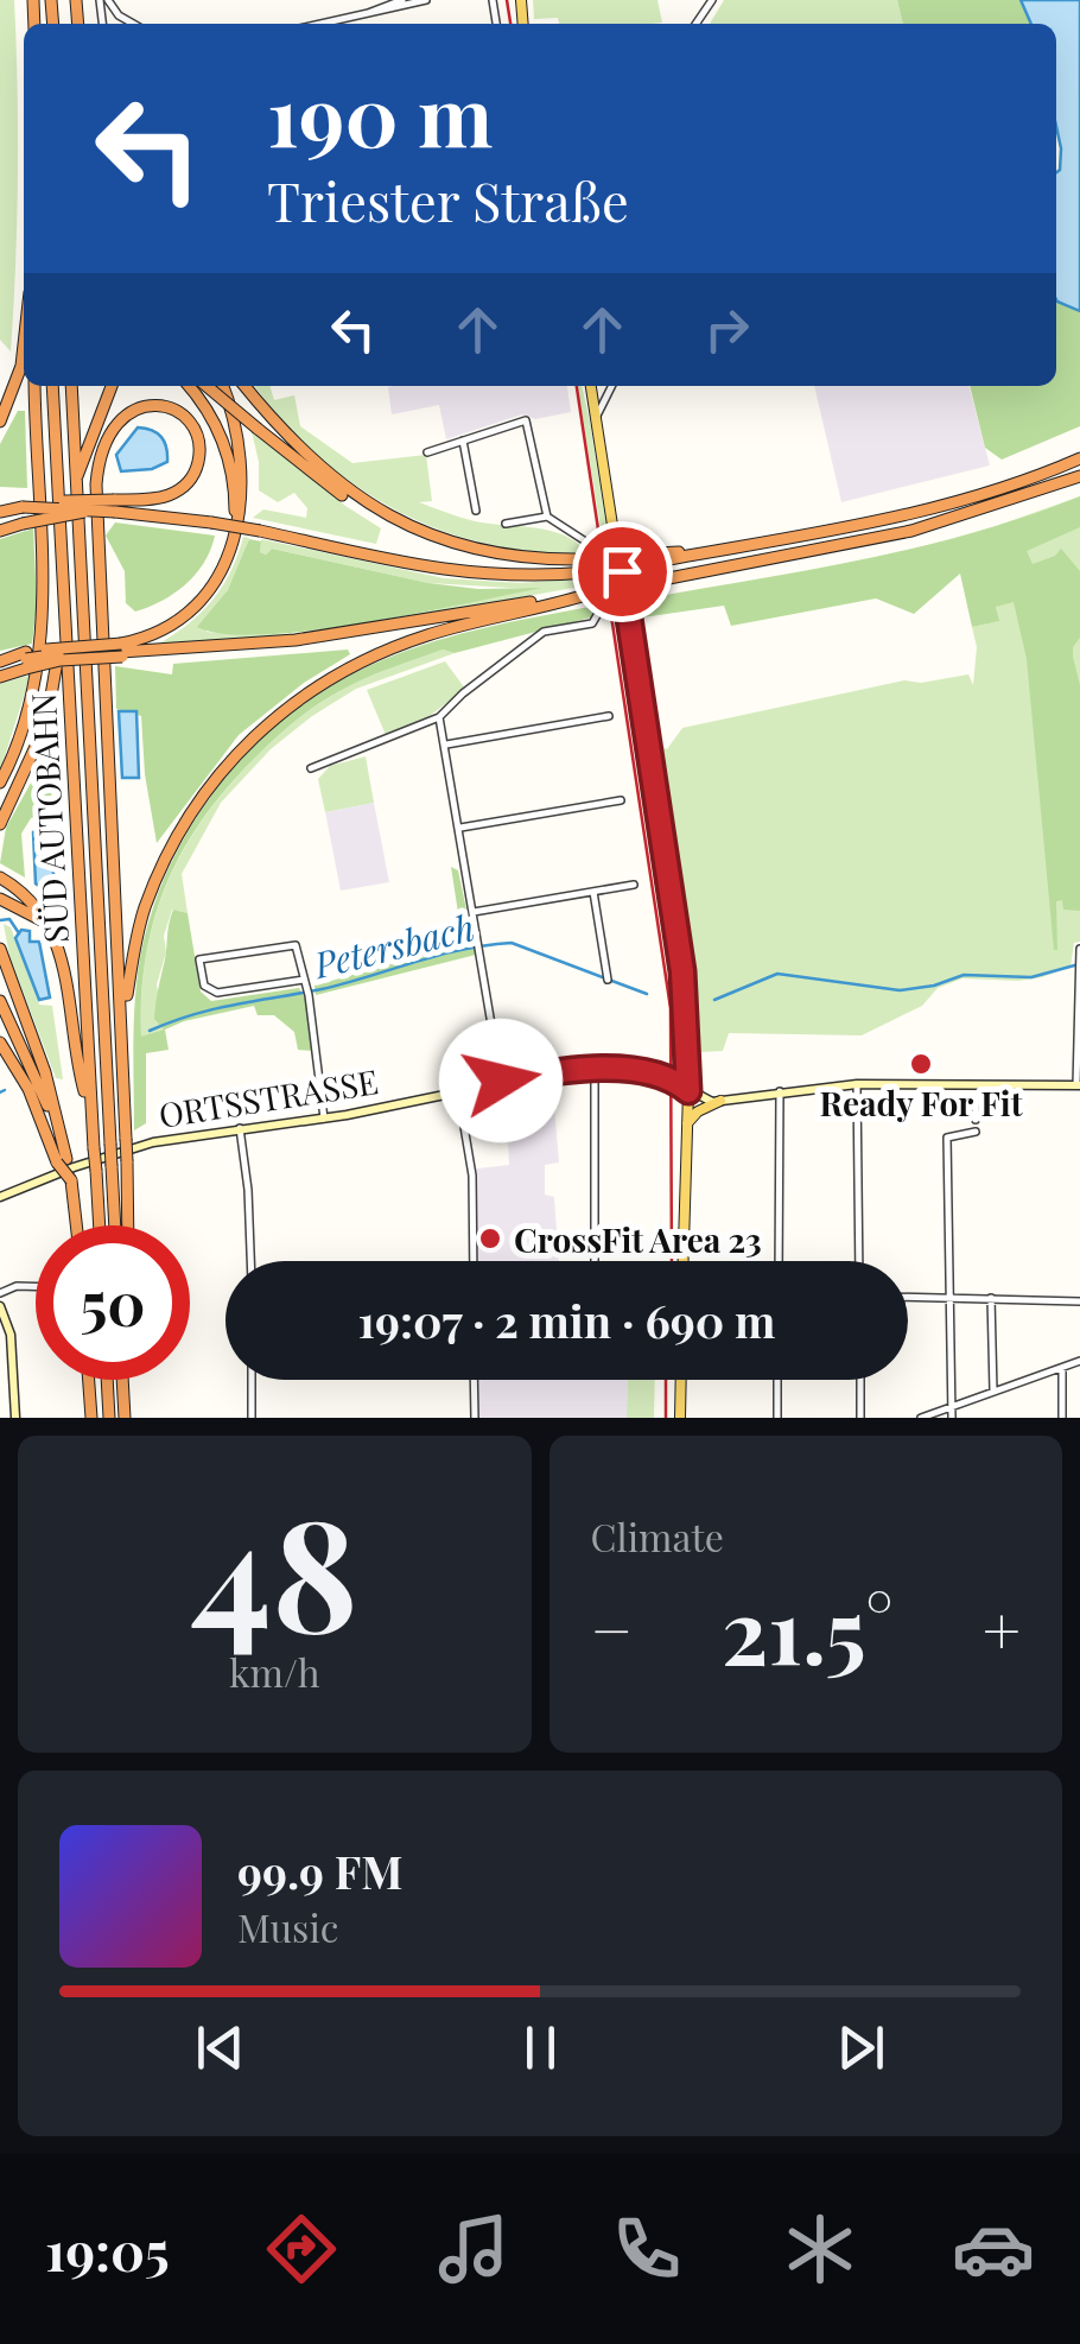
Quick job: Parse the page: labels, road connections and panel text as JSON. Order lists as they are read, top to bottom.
{
  "streets": {
    "highway": ["SÜD AUTOBAHN"],
    "main road": ["ORTSSTRASSE"]
  },
  "water": ["Petersbach"],
  "places": ["Ready For Fit", "CrossFit Area 23"],
  "page": {
    "turn": ["190 m", "Triester Straße"],
    "limit": "50",
    "trip": "19:07 · 2 min · 690 m",
    "tile": [
      ["48", "km/h"],
      "Climate"
    ],
    "heat": ["−", "21.5°", "+"],
    "song": ["99.9 FM", "Music"],
    "tabs": "19:05"
  }
}
